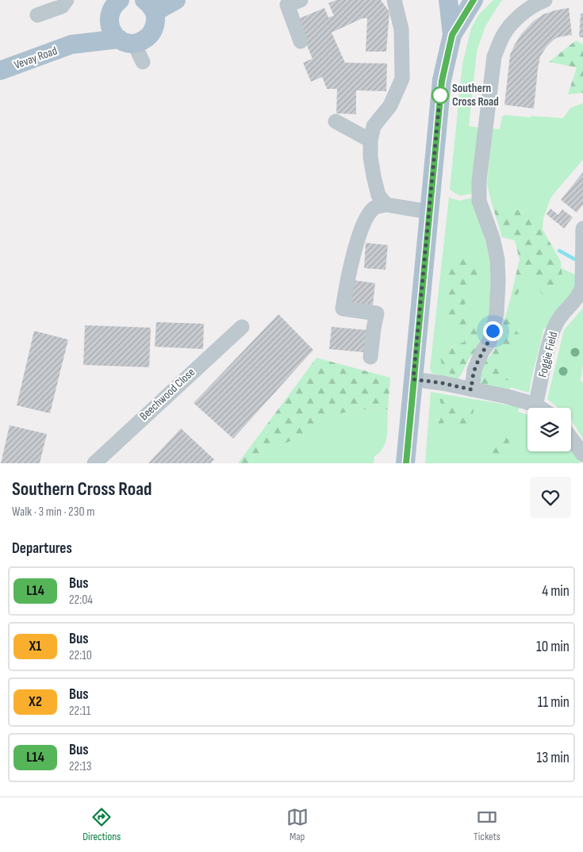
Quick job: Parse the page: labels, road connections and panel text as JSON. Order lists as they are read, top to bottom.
{
  "streets": {
    "main road": ["Vevay Road"],
    "street": ["Foggie Field", "Beechwood Close"]
  },
  "places": ["Southern Cross Road"],
  "lines": ["bus line L14"],
  "page": {
    "heading": [
      ["Southern Cross Road", "Walk · 3 min · 230 m"],
      "Departures"
    ],
    "list": [
      {
        "mark": "L14",
        "name": "Bus",
        "note": "22:04",
        "value": "4 min"
      },
      {
        "mark": "X1",
        "name": "Bus",
        "note": "22:10",
        "value": "10 min"
      },
      {
        "mark": "X2",
        "name": "Bus",
        "note": "22:11",
        "value": "11 min"
      },
      {
        "mark": "L14",
        "name": "Bus",
        "note": "22:13",
        "value": "13 min"
      }
    ],
    "tabs": ["Directions", "Map", "Tickets"]
  }
}
